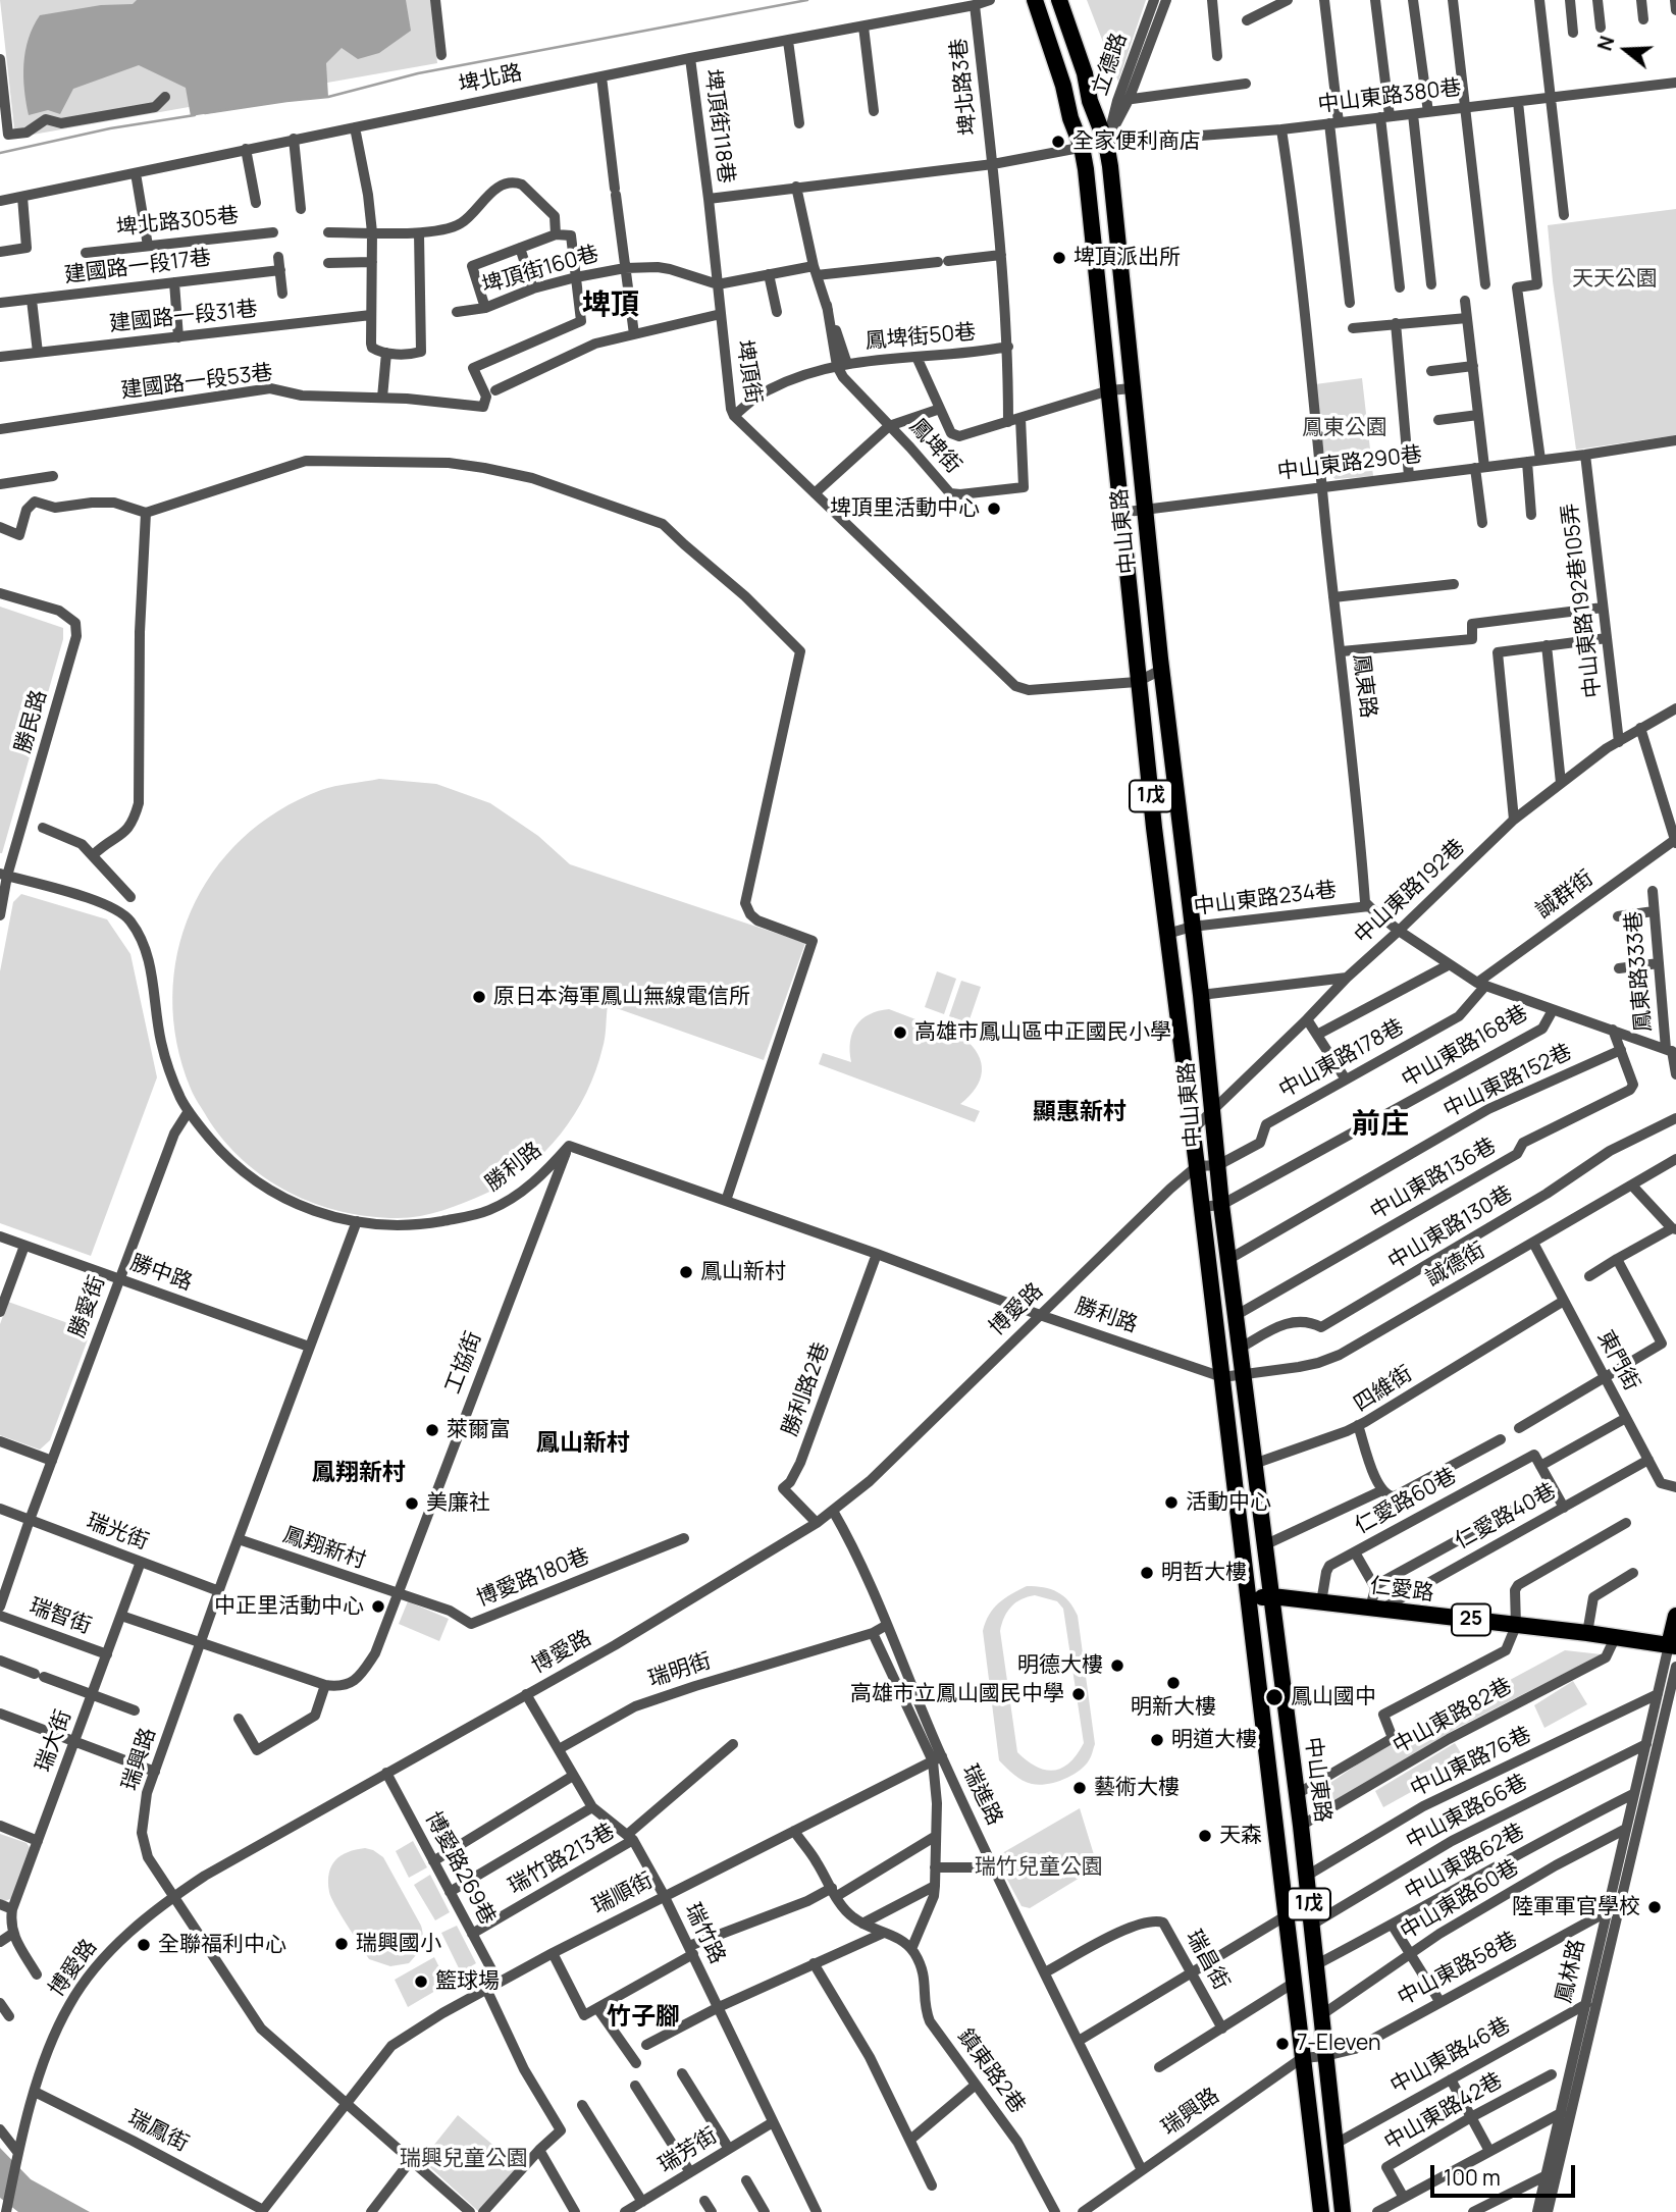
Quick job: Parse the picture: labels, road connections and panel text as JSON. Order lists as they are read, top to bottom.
{
  "streets": {
    "main road": [
      "中山東路",
      "1戊",
      "仁愛路",
      "25",
      "鳳林路"
    ],
    "street": [
      "立德路",
      "埤北路",
      "埤北路3巷",
      "中山東路380巷",
      "埤頂街118巷",
      "埤北路305巷",
      "建國路一段17巷",
      "埤頂街160巷",
      "建國路一段31巷",
      "鳳埤街50巷",
      "埤頂街",
      "建國路一段53巷",
      "鳳埤街",
      "中山東路290巷",
      "中山東路192巷105弄",
      "鳳東路",
      "勝民路",
      "中山東路192巷",
      "誠群街",
      "中山東路234巷",
      "鳳東路333巷",
      "中山東路168巷",
      "中山東路178巷",
      "中山東路152巷",
      "勝利路",
      "中山東路136巷",
      "中山東路130巷",
      "誠德街",
      "勝中路",
      "勝愛街",
      "博愛路",
      "東門街",
      "工協街",
      "勝利路2巷",
      "四維街",
      "仁愛路60巷",
      "仁愛路40巷",
      "瑞光街",
      "鳳翔新村",
      "博愛路180巷",
      "瑞智街",
      "瑞明街",
      "中山東路82巷",
      "瑞大街",
      "瑞興路",
      "中山東路76巷",
      "瑞進路",
      "中山東路66巷",
      "瑞竹路213巷",
      "中山東路62巷",
      "博愛路269巷",
      "瑞順街",
      "中山東路60巷",
      "瑞竹路",
      "瑞昌街",
      "中山東路58巷",
      "中山東路46巷",
      "鎮東路2巷",
      "中山東路42巷",
      "瑞鳳街",
      "瑞芳街"
    ]
  },
  "crossings": [
    ["立德路", "中山東路380巷"],
    ["立德路", "中山東路"],
    ["埤北路", "埤北路3巷"],
    ["埤北路", "埤頂街118巷"],
    ["中山東路380巷", "中山東路"],
    ["中山東路380巷", "鳳東路"],
    ["埤頂街118巷", "埤頂街"],
    ["埤頂街160巷", "埤頂街"],
    ["埤頂街160巷", "建國路一段53巷"],
    ["鳳埤街50巷", "埤頂街"],
    ["鳳埤街50巷", "鳳埤街"],
    ["埤頂街", "中山東路"],
    ["鳳埤街", "中山東路"],
    ["中山東路290巷", "中山東路"],
    ["中山東路290巷", "中山東路192巷105弄"],
    ["中山東路290巷", "鳳東路"],
    ["中山東路", "中山東路192巷"],
    ["中山東路", "中山東路234巷"],
    ["中山東路", "中山東路168巷"],
    ["中山東路", "中山東路178巷"],
    ["中山東路", "中山東路152巷"],
    ["中山東路", "勝利路"],
    ["中山東路", "中山東路136巷"],
    ["中山東路", "中山東路130巷"],
    ["中山東路", "誠德街"],
    ["中山東路", "博愛路"],
    ["中山東路", "仁愛路"],
    ["中山東路", "中山東路82巷"],
    ["中山東路", "瑞興路"],
    ["中山東路", "中山東路76巷"],
    ["中山東路", "中山東路66巷"],
    ["中山東路", "中山東路62巷"],
    ["中山東路", "中山東路60巷"],
    ["中山東路", "中山東路58巷"],
    ["中山東路", "中山東路46巷"],
    ["中山東路192巷105弄", "中山東路192巷"],
    ["鳳東路", "中山東路234巷"],
    ["勝民路", "勝利路"],
    ["誠群街", "中山東路178巷"],
    ["中山東路152巷", "中山東路136巷"],
    ["勝利路", "誠德街"],
    ["勝利路", "勝愛街"],
    ["勝利路", "博愛路"],
    ["勝利路", "工協街"],
    ["勝利路", "勝利路2巷"],
    ["勝利路", "瑞興路"],
    ["誠德街", "東門街"],
    ["勝中路", "勝愛街"],
    ["勝中路", "瑞興路"],
    ["勝愛街", "瑞光街"],
    ["博愛路", "勝利路2巷"],
    ["博愛路", "瑞興路"],
    ["博愛路", "瑞進路"],
    ["博愛路", "博愛路269巷"],
    ["博愛路", "瑞竹路"],
    ["博愛路", "瑞鳳街"],
    ["東門街", "四維街"],
    ["東門街", "仁愛路40巷"],
    ["工協街", "鳳翔新村"],
    ["工協街", "博愛路180巷"],
    ["仁愛路60巷", "仁愛路"],
    ["仁愛路40巷", "仁愛路"],
    ["瑞光街", "瑞大街"],
    ["瑞光街", "瑞興路"],
    ["鳳翔新村", "博愛路180巷"],
    ["鳳翔新村", "瑞興路"],
    ["仁愛路", "中山東路82巷"],
    ["仁愛路", "鳳林路"],
    ["瑞智街", "瑞大街"],
    ["瑞明街", "瑞進路"],
    ["瑞明街", "瑞竹路"],
    ["瑞興路", "瑞進路"],
    ["瑞興路", "瑞順街"],
    ["瑞興路", "瑞鳳街"],
    ["中山東路76巷", "鳳林路"],
    ["瑞進路", "瑞順街"],
    ["瑞進路", "瑞昌街"],
    ["中山東路66巷", "鳳林路"],
    ["瑞竹路213巷", "博愛路269巷"],
    ["瑞竹路213巷", "瑞竹路"],
    ["中山東路62巷", "鳳林路"],
    ["博愛路269巷", "瑞順街"],
    ["瑞順街", "瑞竹路"],
    ["瑞順街", "瑞鳳街"],
    ["中山東路60巷", "鳳林路"],
    ["瑞竹路", "瑞芳街"],
    ["中山東路58巷", "鳳林路"],
    ["鳳林路", "中山東路46巷"]
  ],
  "districts": [
    "埤頂",
    "顯惠新村",
    "前庄",
    "鳳山新村",
    "鳳翔新村",
    "竹子腳"
  ],
  "parks": [
    "天天公園",
    "鳳東公園",
    "瑞竹兒童公園",
    "瑞興兒童公園"
  ],
  "places": [
    "全家便利商店",
    "埤頂派出所",
    "埤頂里活動中心",
    "原日本海軍鳳山無線電信所",
    "高雄市鳳山區中正國民小學",
    "鳳山新村",
    "萊爾富",
    "活動中心",
    "美廉社",
    "明哲大樓",
    "中正里活動中心",
    "明德大樓",
    "明新大樓",
    "高雄市立鳳山國民中學",
    "鳳山國中",
    "明道大樓",
    "藝術大樓",
    "天森",
    "陸軍軍官學校",
    "瑞興國小",
    "全聯福利中心",
    "籃球場",
    "7-Eleven"
  ],
  "scale_bar": "100 m",
  "north": "left"
}
